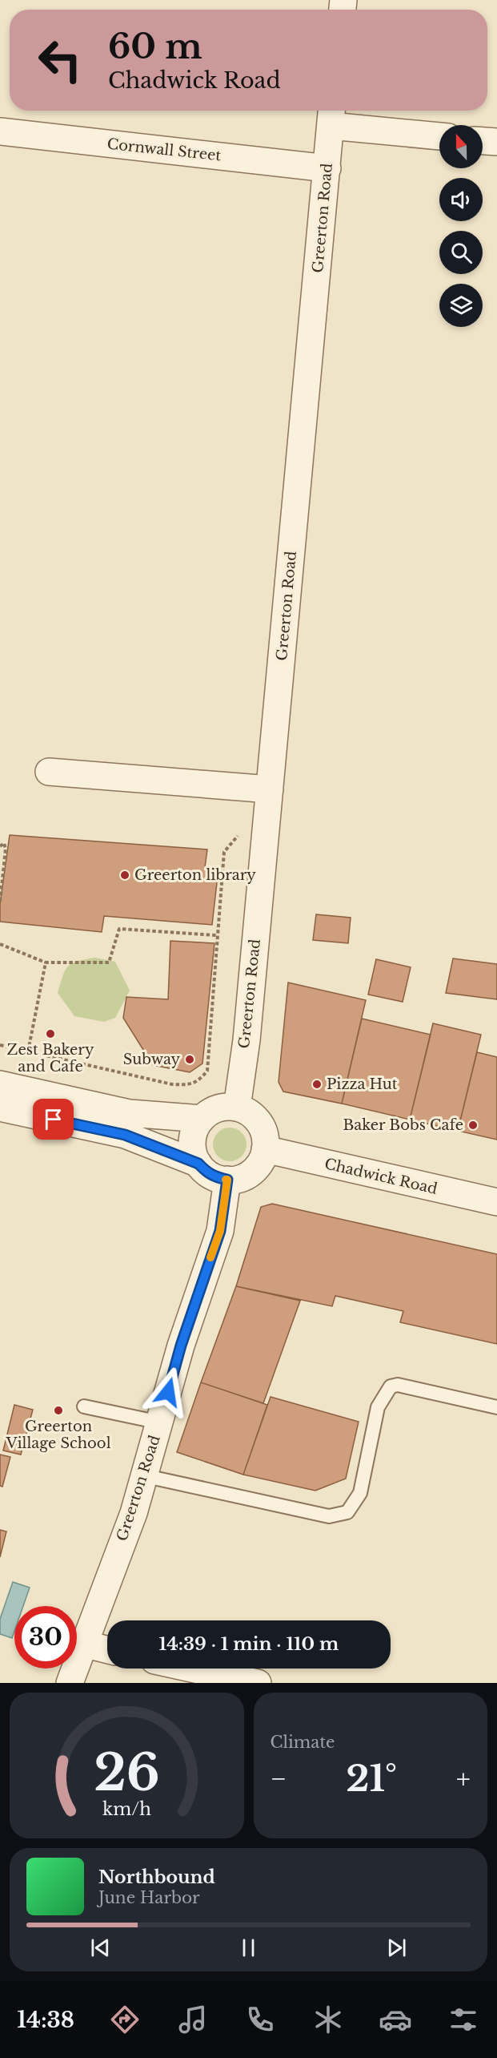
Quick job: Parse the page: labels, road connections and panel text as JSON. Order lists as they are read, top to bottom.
{
  "streets": {
    "street": ["Cornwall Street", "Greerton Road", "Chadwick Road"]
  },
  "crossings": [
    ["Cornwall Street", "Greerton Road"],
    ["Greerton Road", "Chadwick Road"]
  ],
  "places": [
    "Greerton library",
    "Zest Bakery and Cafe",
    "Subway",
    "Pizza Hut",
    "Baker Bobs Cafe",
    "Greerton Village School"
  ],
  "north": "top",
  "page": {
    "turn": ["60 m", "Chadwick Road"],
    "limit": "30",
    "trip": "14:39 · 1 min · 110 m",
    "tile": "Climate",
    "heat": ["−", "21°", "+"],
    "song": ["Northbound", "June Harbor"],
    "tabs": "14:38",
    "gauge": ["26", "km/h"]
  }
}
